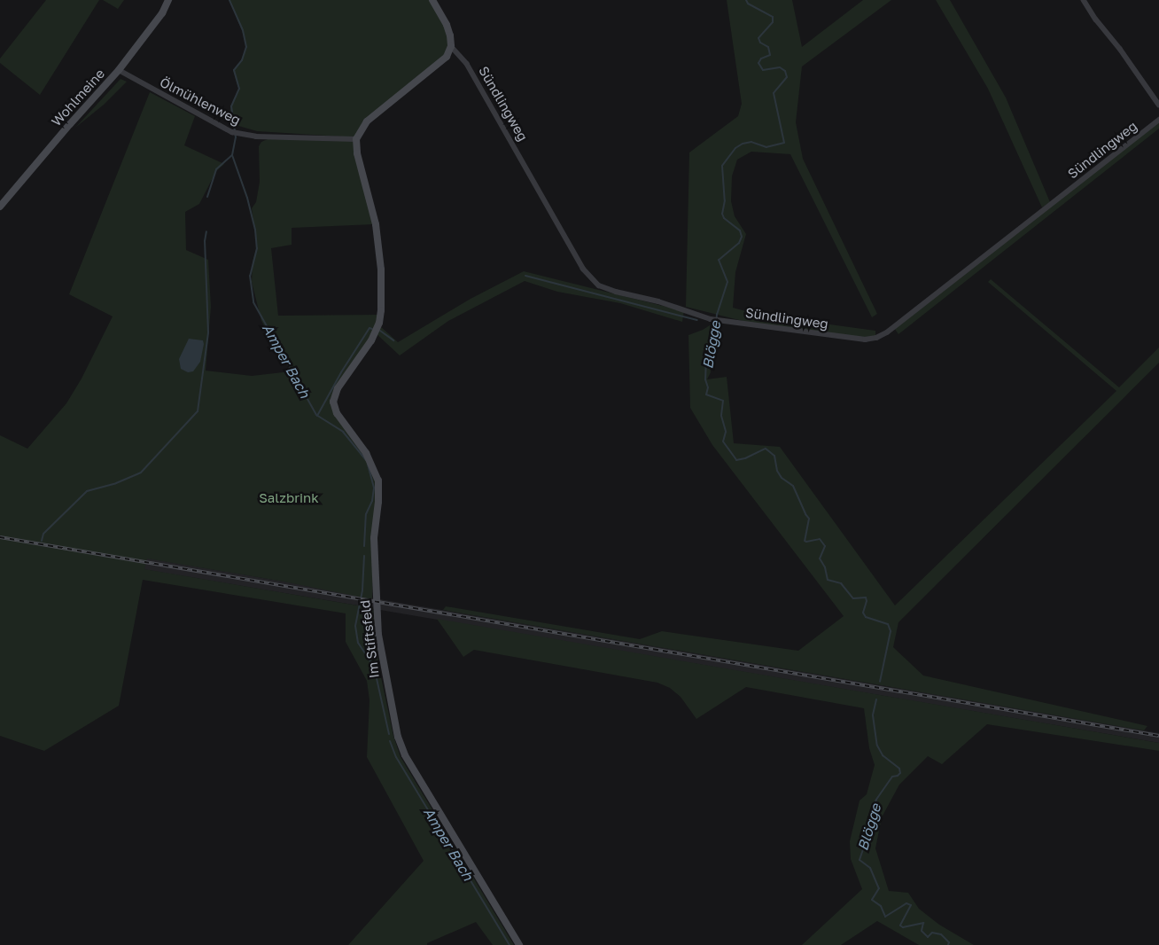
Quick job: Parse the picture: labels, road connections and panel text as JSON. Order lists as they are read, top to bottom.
{
  "streets": {
    "street": [
      "Wohlmeine",
      "Ölmühlenweg",
      "Sündlingweg",
      "Im Stiftsfeld"
    ]
  },
  "crossings": [
    ["Wohlmeine", "Ölmühlenweg"],
    ["Ölmühlenweg", "Im Stiftsfeld"]
  ],
  "water": ["Blögge", "Amper Bach"],
  "parks": ["Salzbrink"]
}
